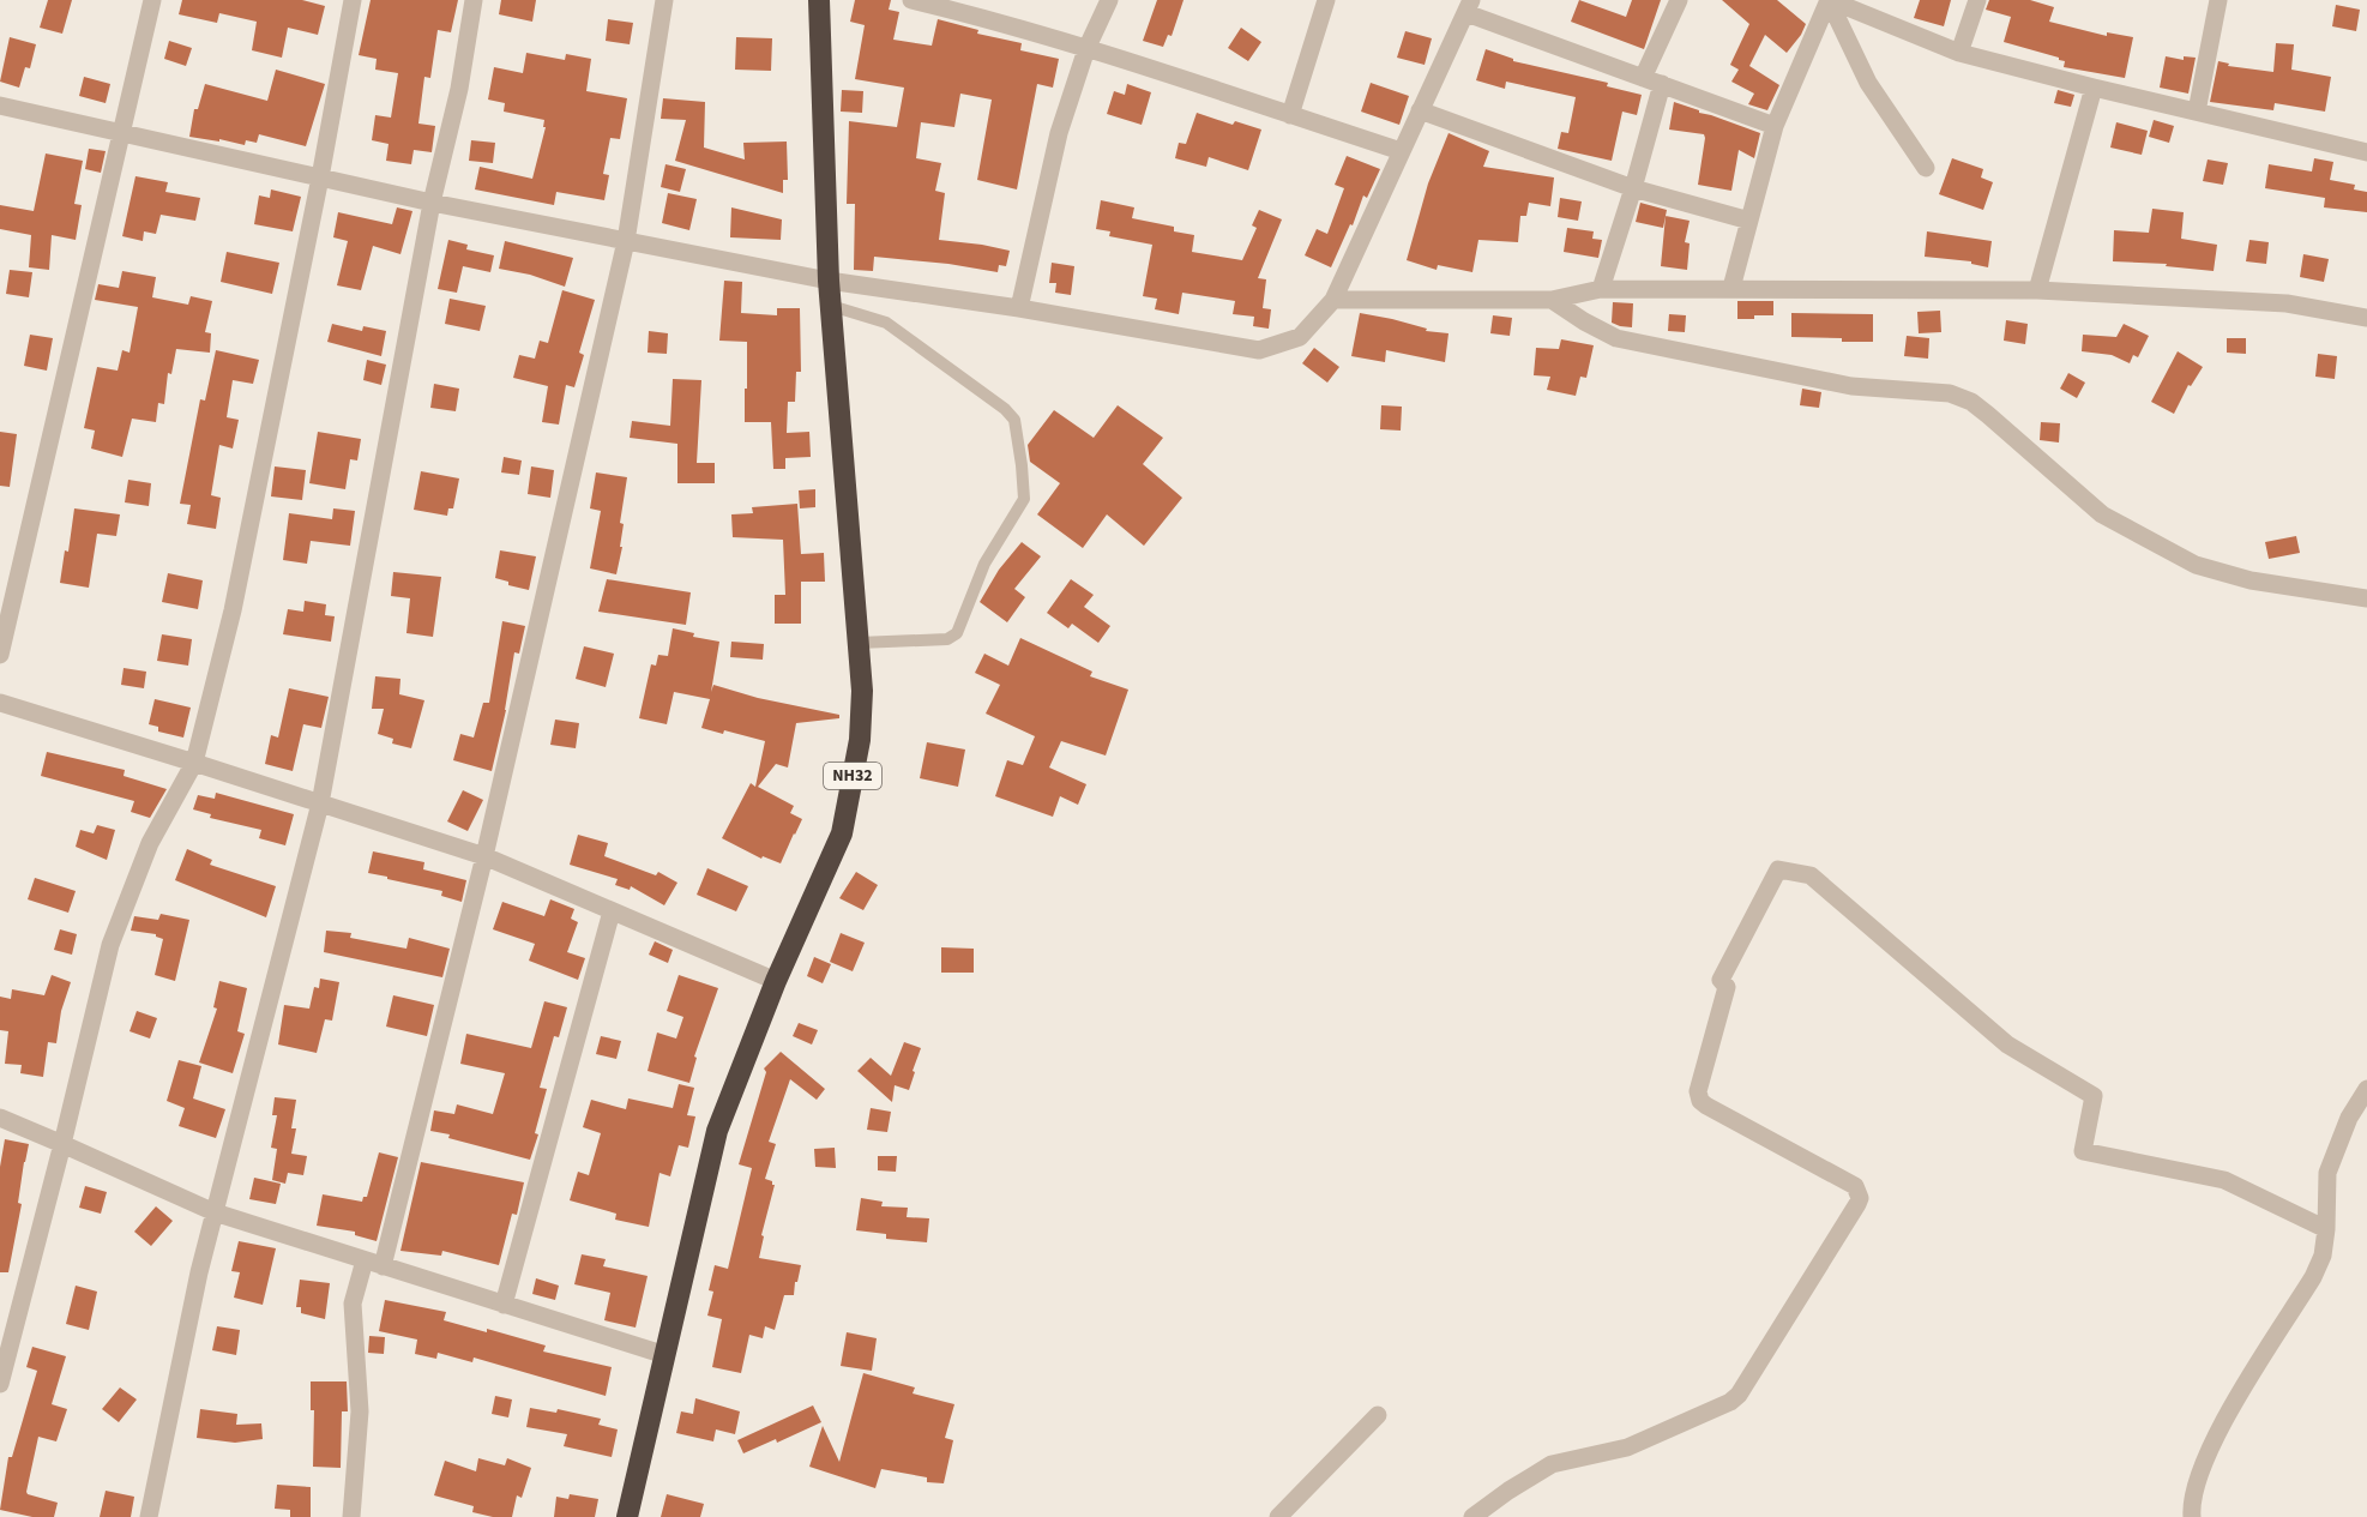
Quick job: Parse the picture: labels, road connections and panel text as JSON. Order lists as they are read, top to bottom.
{
  "streets": {
    "highway": ["NH32"]
  }
}
